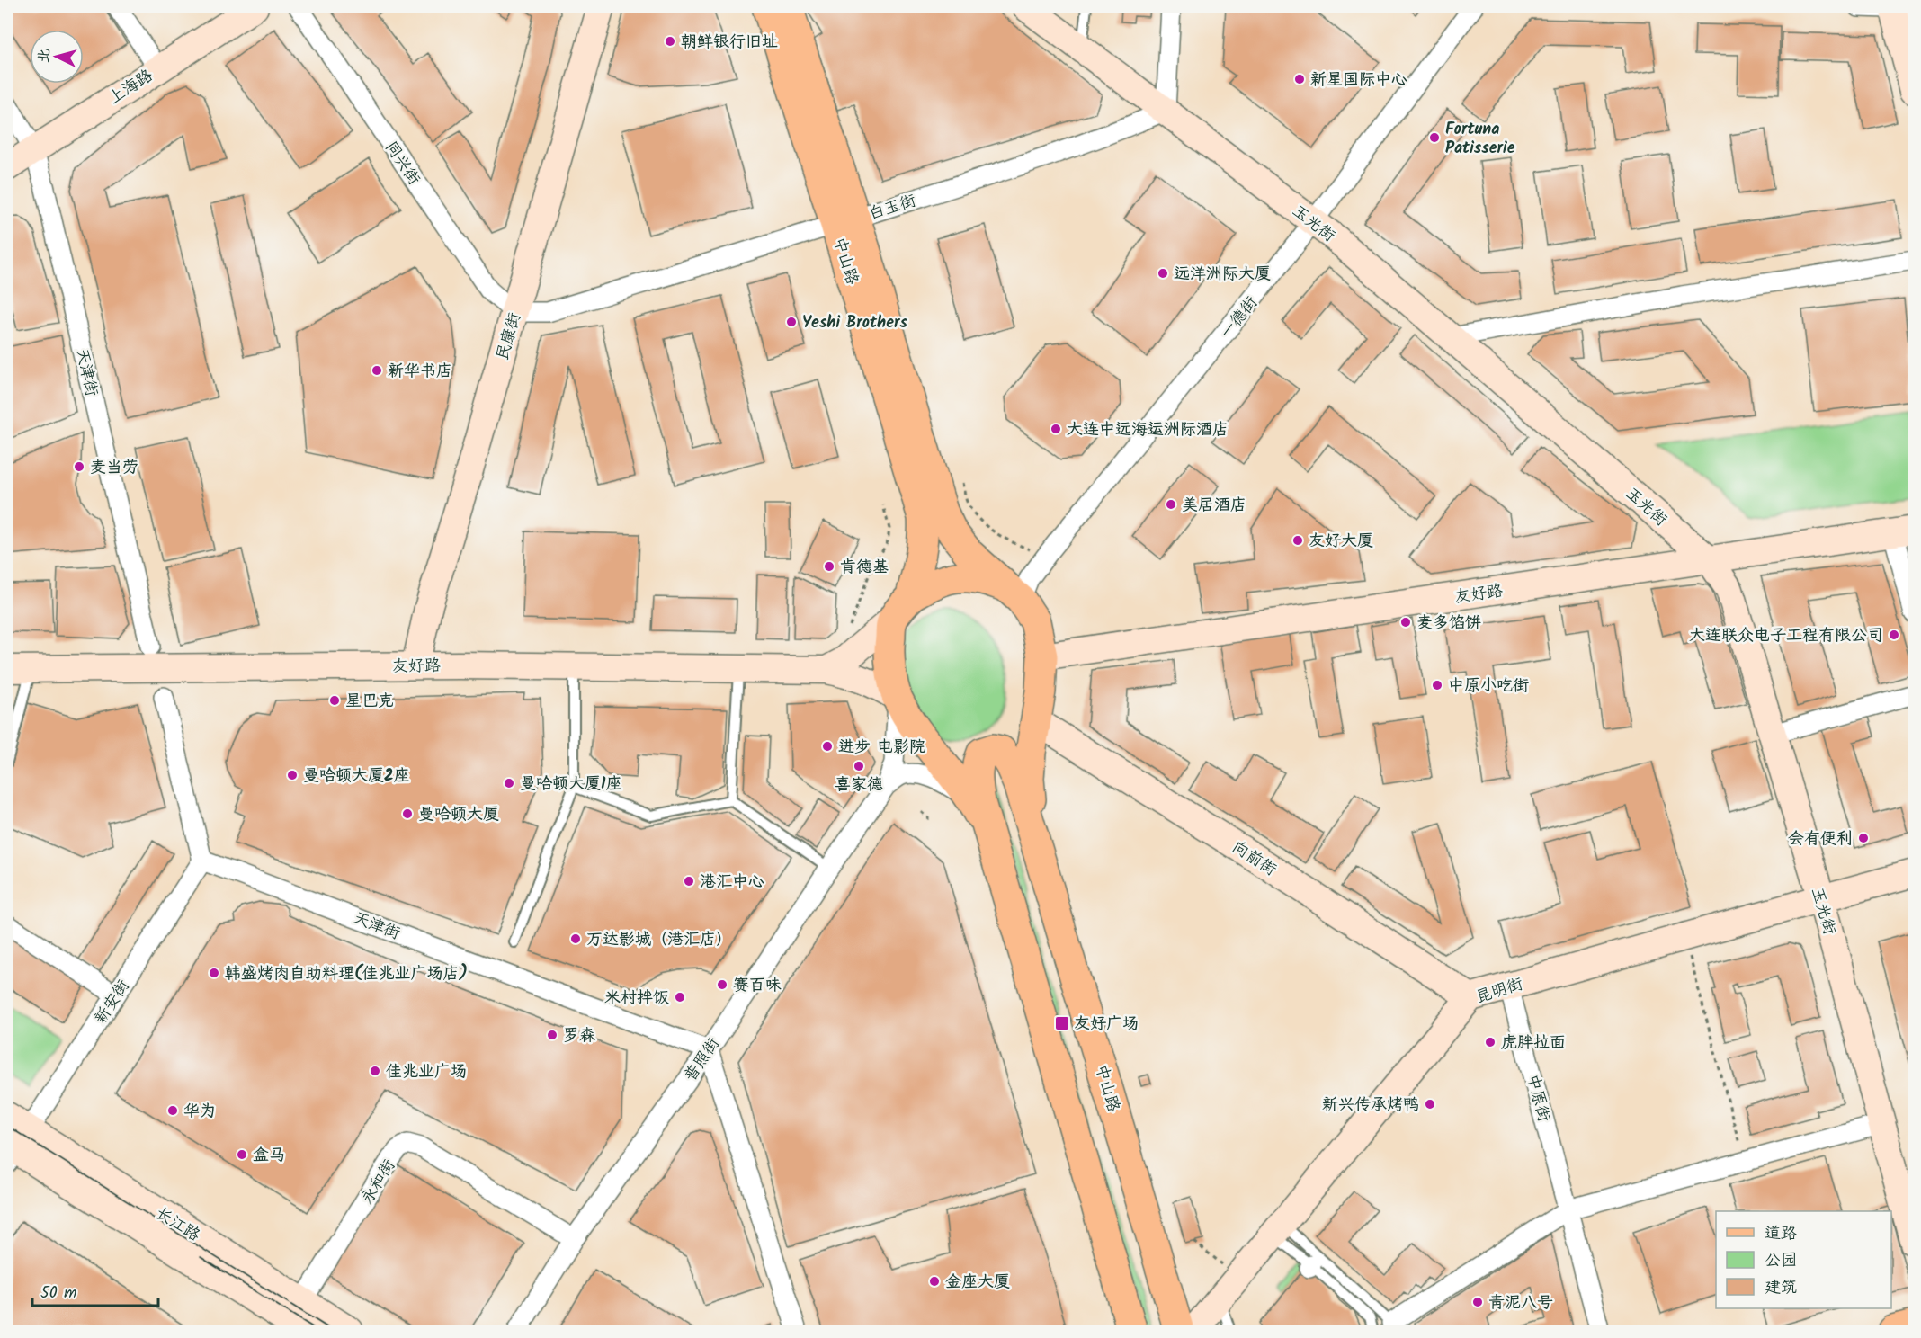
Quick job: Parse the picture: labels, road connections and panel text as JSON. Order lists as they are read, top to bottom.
{
  "streets": {
    "main road": ["中山路"],
    "street": [
      "上海路",
      "同兴街",
      "白玉街",
      "玉光街",
      "一德街",
      "民康街",
      "天津街",
      "友好路",
      "向前街",
      "昆明街",
      "新安街",
      "普照街",
      "中原街",
      "永和街",
      "长江路"
    ]
  },
  "crossings": [
    ["上海路", "天津街"],
    ["同兴街", "白玉街"],
    ["同兴街", "民康街"],
    ["白玉街", "玉光街"],
    ["白玉街", "中山路"],
    ["白玉街", "民康街"],
    ["玉光街", "一德街"],
    ["玉光街", "友好路"],
    ["玉光街", "昆明街"],
    ["民康街", "友好路"],
    ["天津街", "新安街"],
    ["天津街", "普照街"],
    ["向前街", "昆明街"],
    ["昆明街", "中原街"],
    ["新安街", "长江路"],
    ["普照街", "永和街"],
    ["永和街", "长江路"]
  ],
  "places": {
    "other": [
      "朝鲜银行旧址",
      "新星国际中心",
      "Fortuna Patisserie",
      "远洋洲际大厦",
      "Yeshi Brothers",
      "新华书店",
      "大连中远海运洲际酒店",
      "麦当劳",
      "美居酒店",
      "友好大厦",
      "肯德基",
      "麦多馅饼",
      "大连联众电子工程有限公司",
      "中原小吃街",
      "星巴克",
      "进步 电影院",
      "喜家德",
      "曼哈顿大厦2座",
      "曼哈顿大厦1座",
      "曼哈顿大厦",
      "会有便利",
      "港汇中心",
      "万达影城（港汇店）",
      "韩盛烤肉自助料理(佳兆业广场店)",
      "赛百味",
      "米村拌饭",
      "罗森",
      "虎胖拉面",
      "佳兆业广场",
      "新兴传承烤鸭",
      "华为",
      "盒马",
      "金座大厦",
      "青泥八号"
    ],
    "transit": ["友好广场"]
  },
  "legend": ["道路", "公园", "建筑"],
  "scale_bar": "50 m",
  "north": "left"
}
